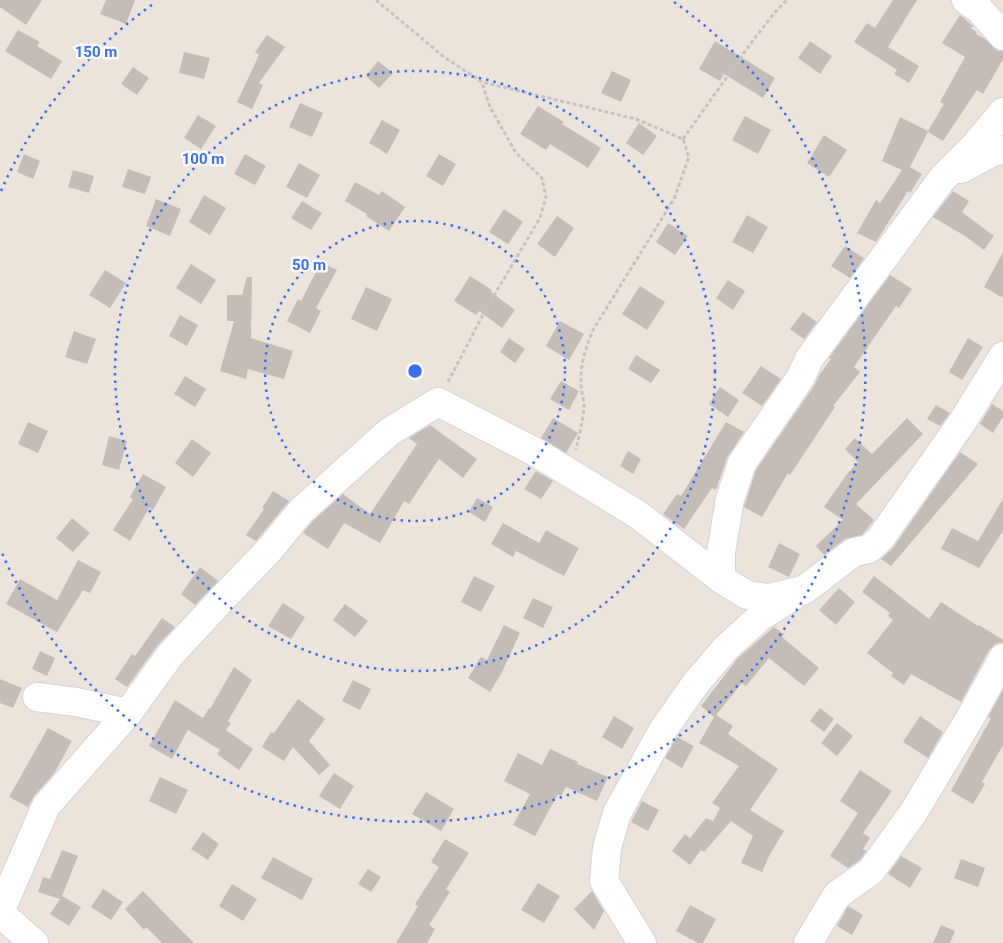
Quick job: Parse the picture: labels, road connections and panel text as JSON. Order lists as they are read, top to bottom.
{
  "rings": ["150 m", "100 m", "50 m"]
}
